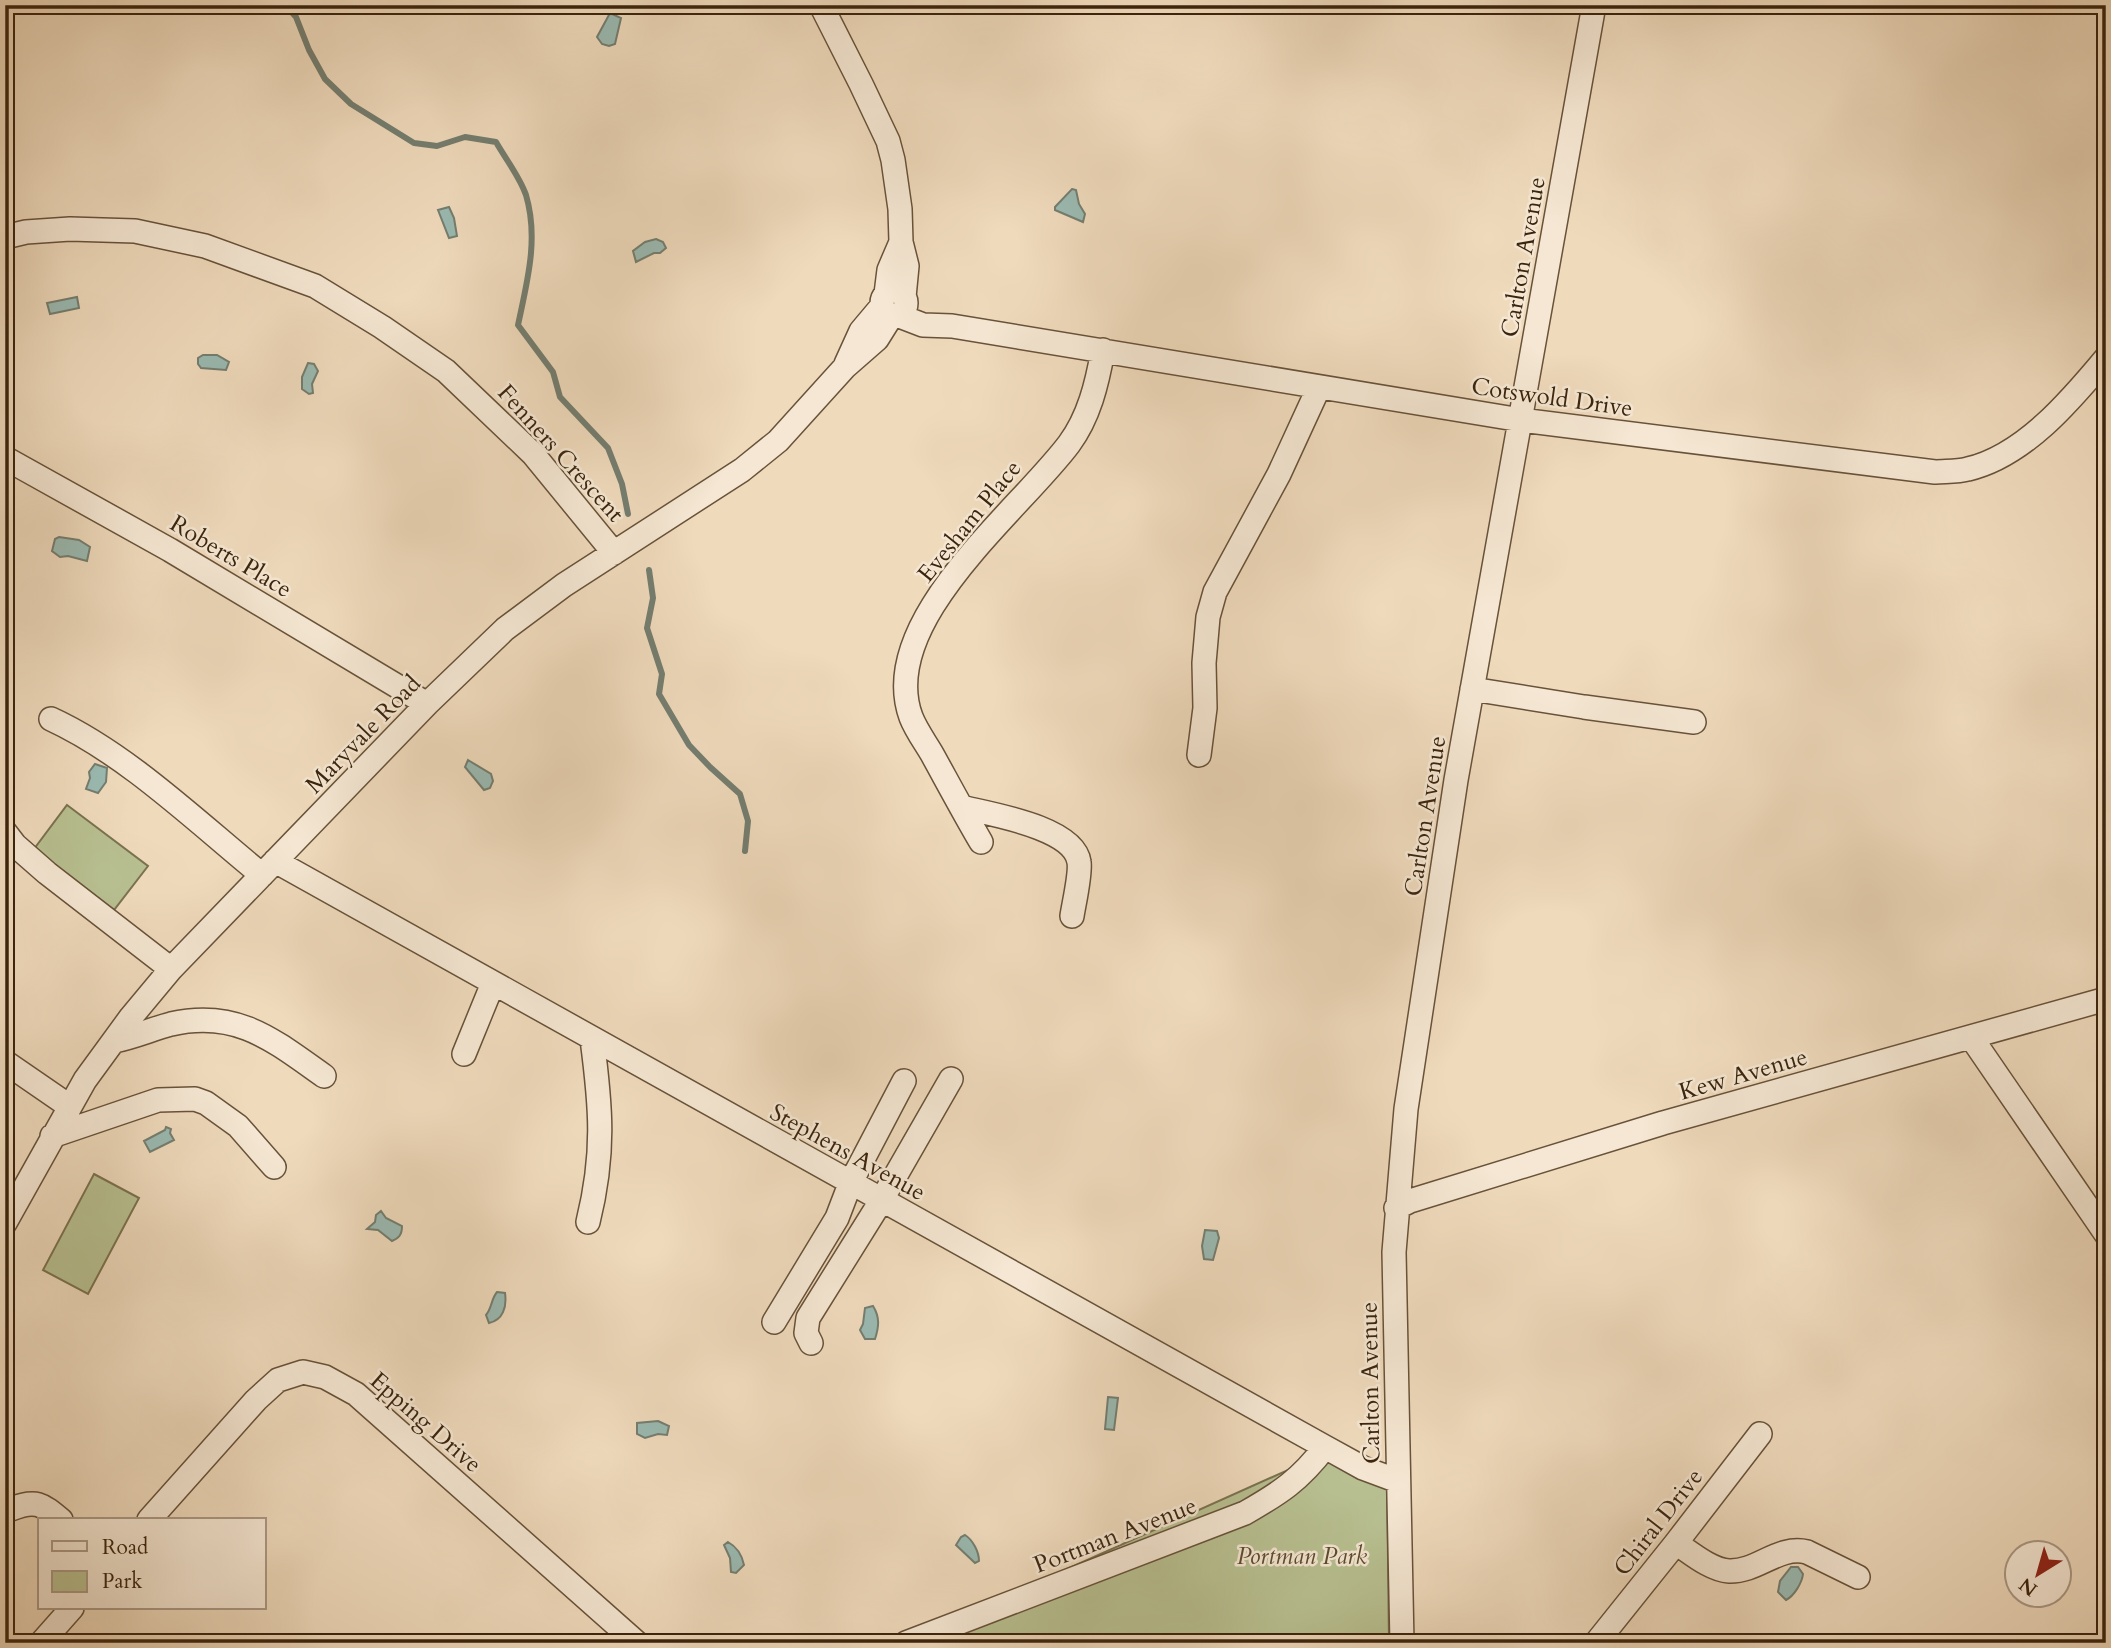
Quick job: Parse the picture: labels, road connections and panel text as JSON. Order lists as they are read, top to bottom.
{
  "streets": {
    "street": [
      "Carlton Avenue",
      "Cotswold Drive",
      "Fenners Crescent",
      "Evesham Place",
      "Roberts Place",
      "Maryvale Road",
      "Kew Avenue",
      "Stephens Avenue",
      "Epping Drive",
      "Chiral Drive",
      "Portman Avenue"
    ]
  },
  "crossings": [
    ["Carlton Avenue", "Cotswold Drive"],
    ["Carlton Avenue", "Kew Avenue"],
    ["Carlton Avenue", "Stephens Avenue"],
    ["Cotswold Drive", "Evesham Place"],
    ["Cotswold Drive", "Maryvale Road"],
    ["Fenners Crescent", "Maryvale Road"],
    ["Roberts Place", "Maryvale Road"],
    ["Maryvale Road", "Stephens Avenue"],
    ["Stephens Avenue", "Portman Avenue"]
  ],
  "parks": ["Portman Park"],
  "legend": ["Road", "Park"],
  "north": "bottom left"
}
